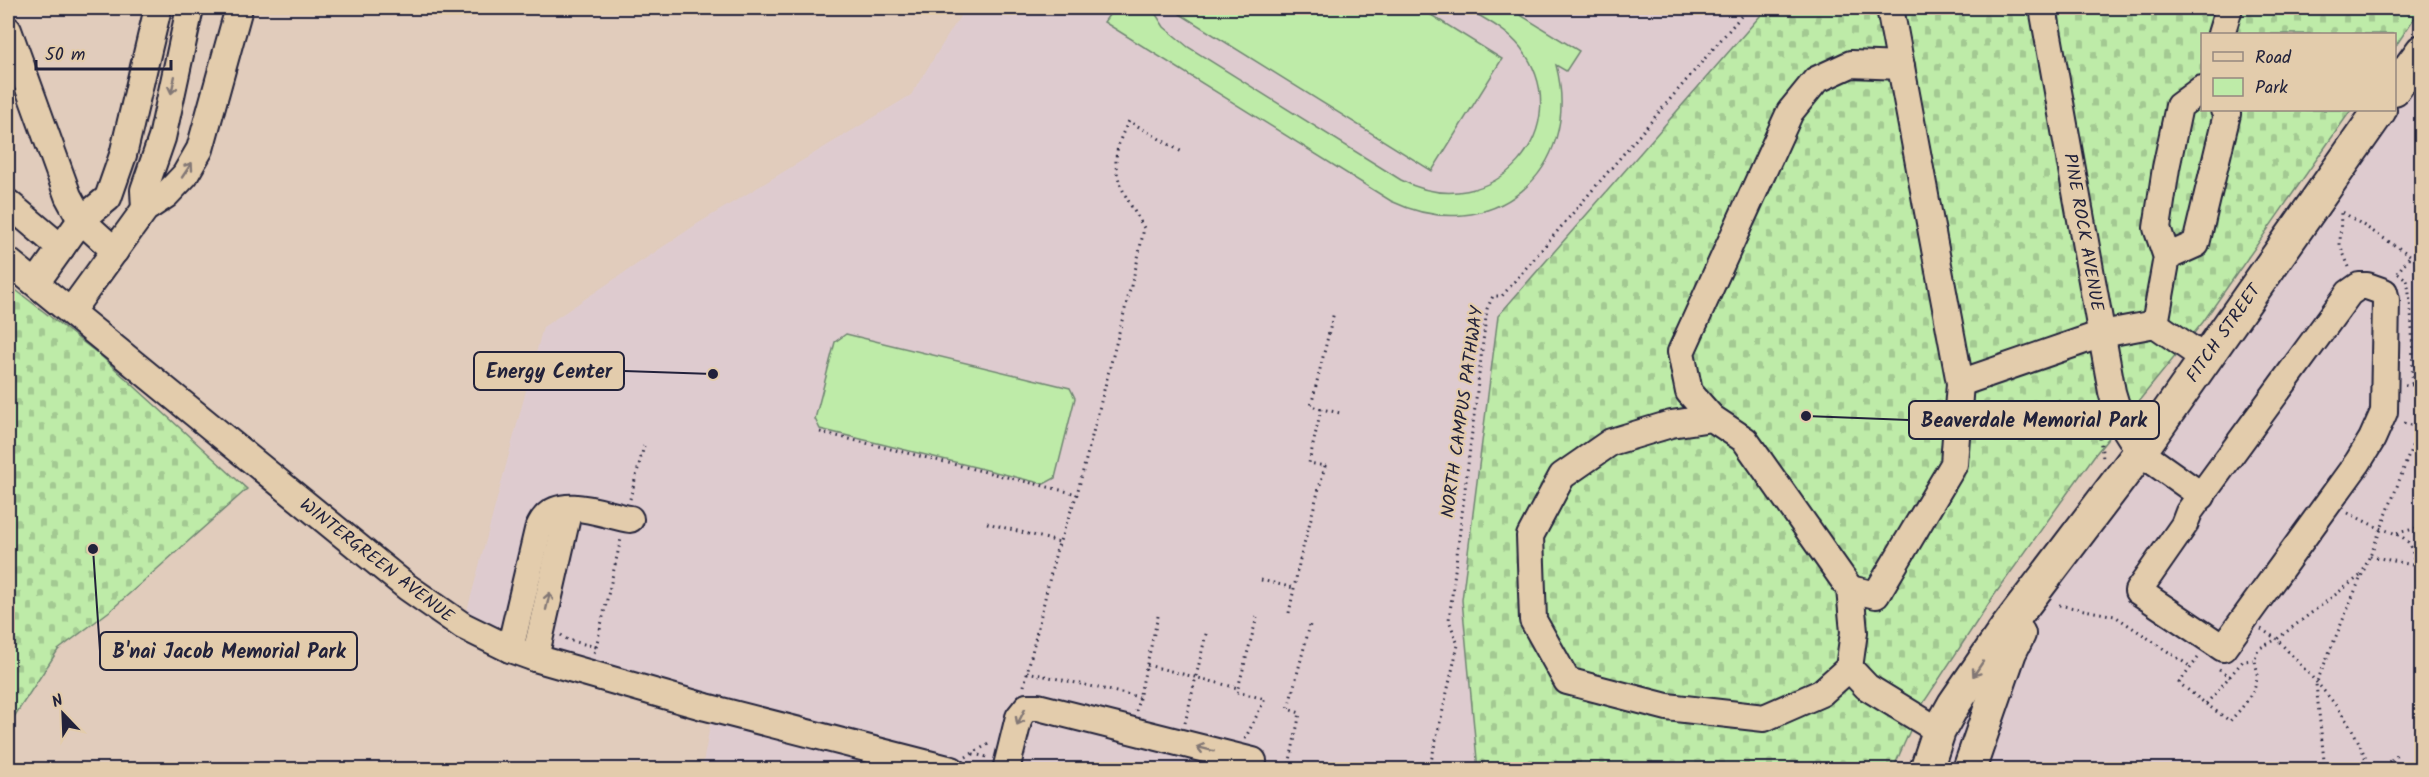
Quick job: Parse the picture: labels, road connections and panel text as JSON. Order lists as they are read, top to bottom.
{
  "streets": {
    "main road": ["FITCH STREET"],
    "street": ["PINE ROCK AVENUE", "WINTERGREEN AVENUE"],
    "path": ["NORTH CAMPUS PATHWAY"]
  },
  "crossings": [
    ["PINE ROCK AVENUE", "FITCH STREET"]
  ],
  "places": ["Energy Center", "Beaverdale Memorial Park", "B'nai Jacob Memorial Park"],
  "legend": ["Road", "Park"],
  "scale_bar": "50 m",
  "north": "top left"
}
